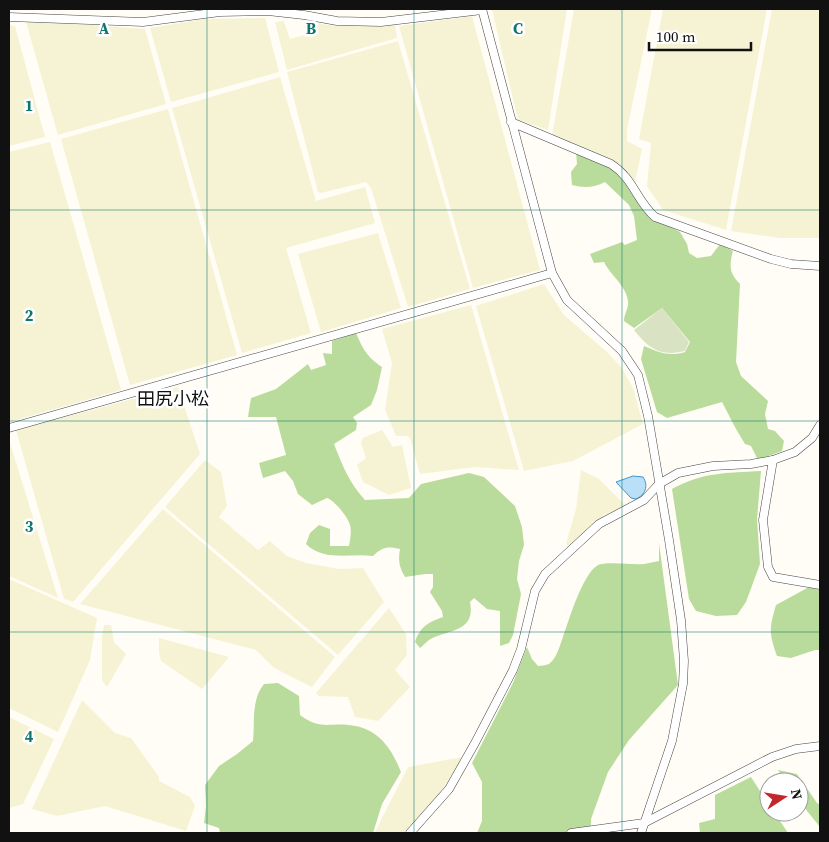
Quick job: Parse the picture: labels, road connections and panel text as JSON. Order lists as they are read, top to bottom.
{
  "districts": ["田尻小松"],
  "scale_bar": "100 m",
  "north": "right",
  "grid": {
    "columns": ["A", "B", "C"],
    "rows": [
      "1",
      "2",
      "3",
      "4"
    ]
  }
}
